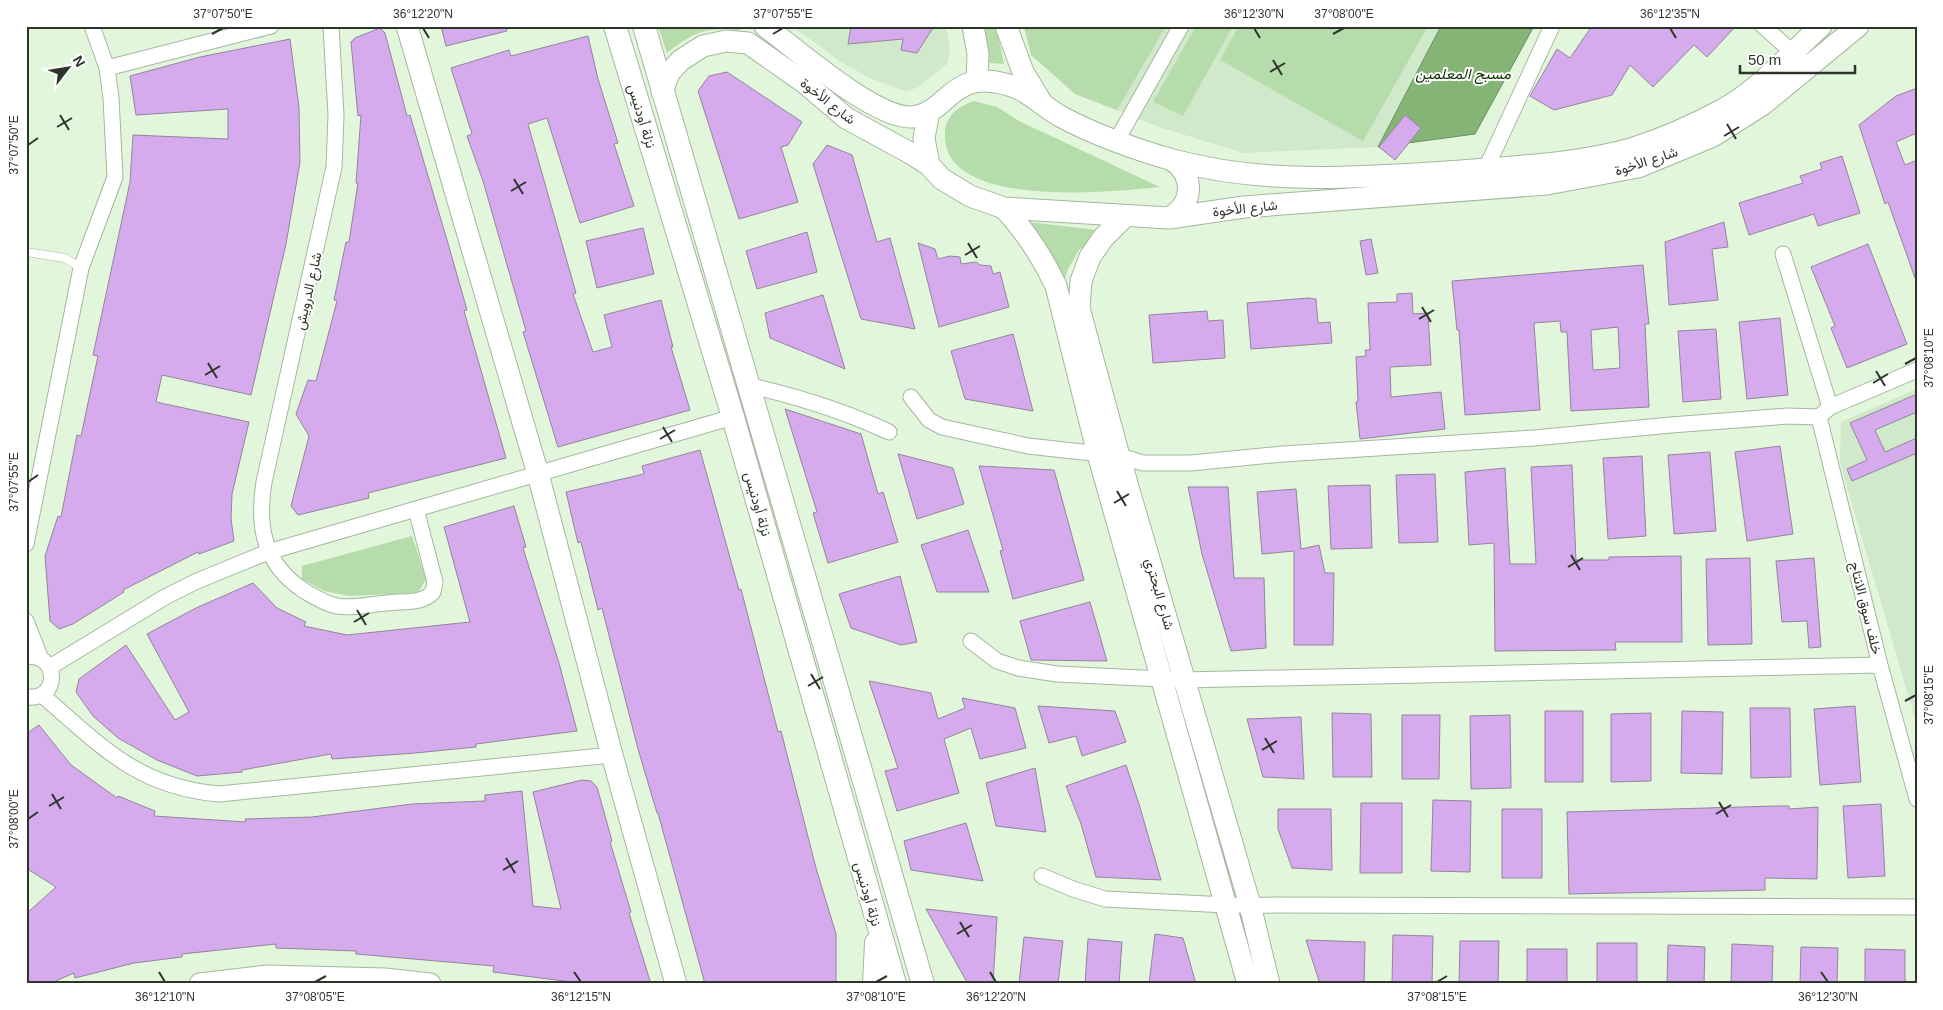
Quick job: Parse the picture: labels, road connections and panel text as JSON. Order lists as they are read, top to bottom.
{
  "streets": {
    "main road": ["شارع الأخوة", "نزلة أودنيس", "شارع البحتري"],
    "street": ["شارع الدرويش", "خلف سوق الانتاج"]
  },
  "crossings": [
    ["شارع الأخوة", "شارع البحتري"]
  ],
  "water": ["مسبح المعلمين"],
  "scale_bar": "50 m",
  "north": "top right",
  "coordinates": [
    "37°07'50\"E",
    "36°12'20\"N",
    "37°07'55\"E",
    "36°12'30\"N",
    "37°08'00\"E",
    "36°12'35\"N",
    "37°08'10\"E",
    "37°08'15\"E",
    "36°12'10\"N",
    "37°08'05\"E",
    "36°12'15\"N"
  ]
}
